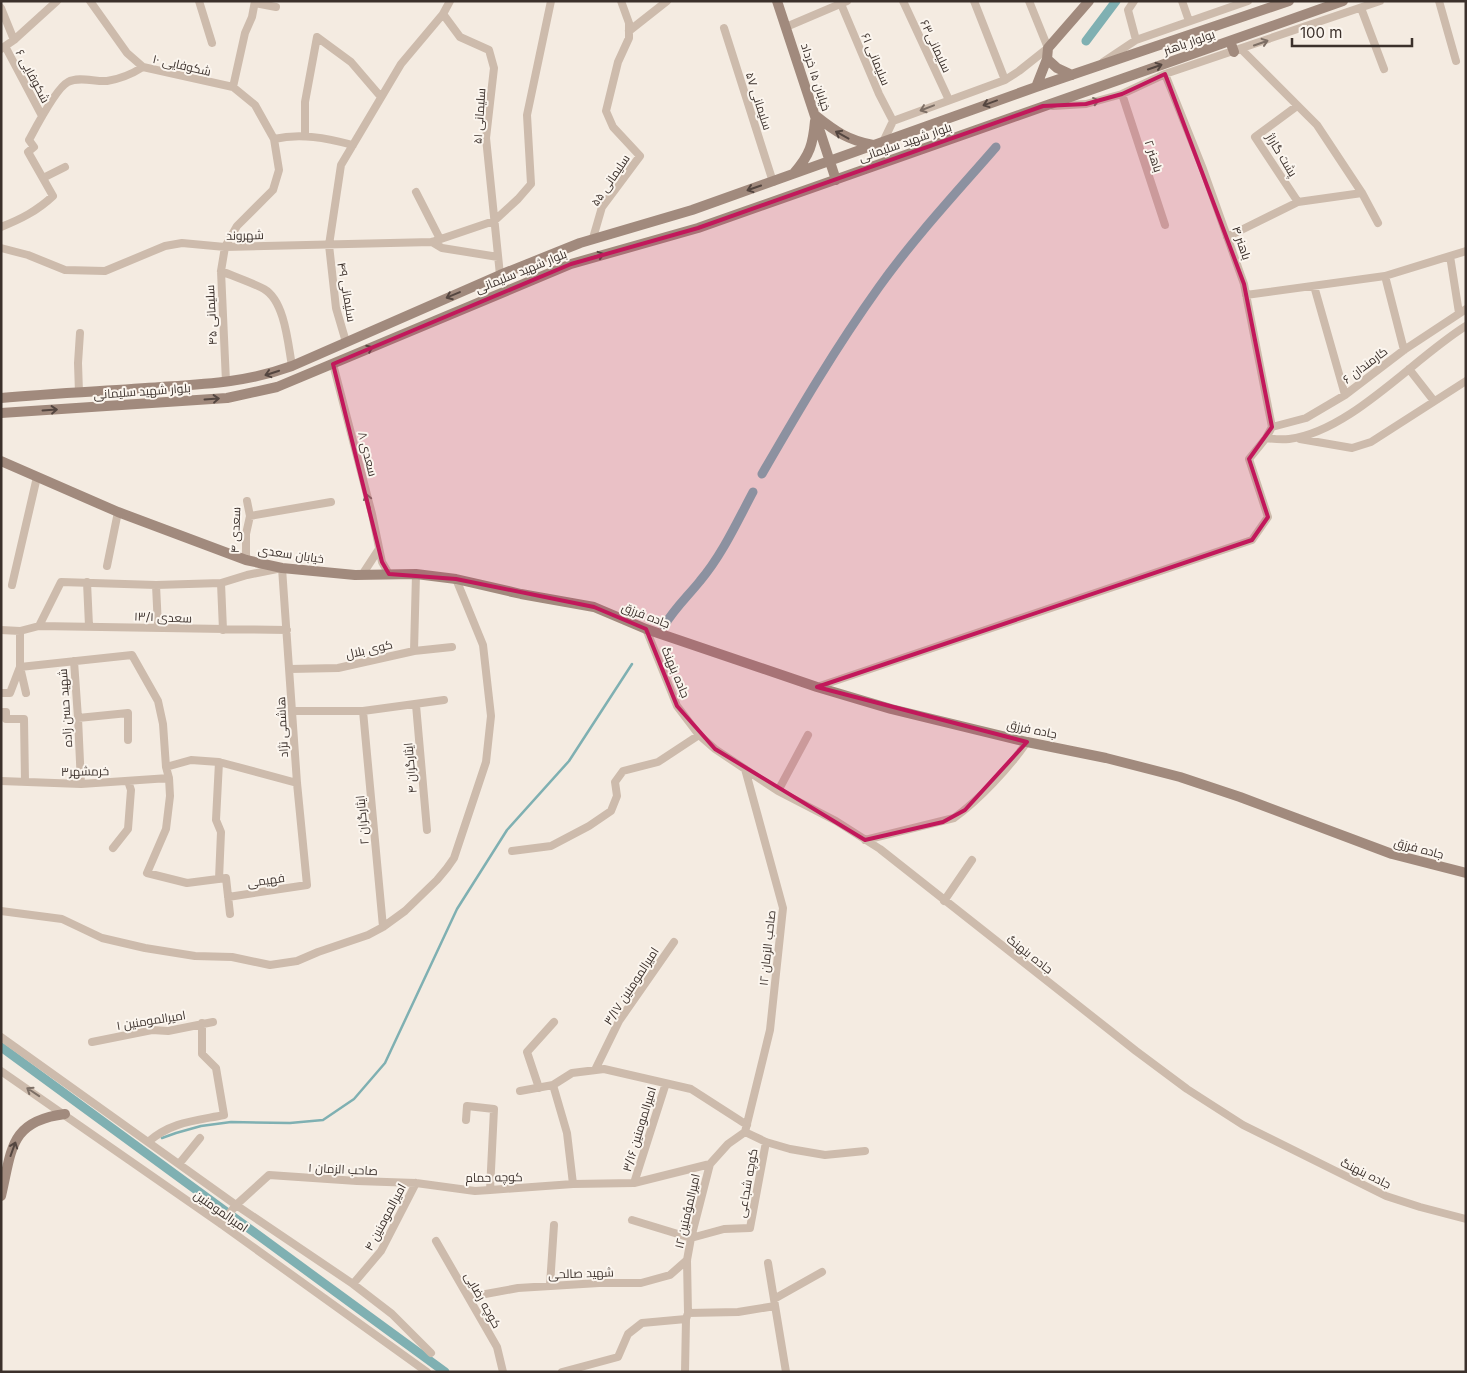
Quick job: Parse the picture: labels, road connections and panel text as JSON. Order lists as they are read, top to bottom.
{
  "streets": {
    "main road": [
      "بولوار باهنر",
      "خیابان ۱۵ خرداد",
      "بلوار شهید سلیمانی",
      "خیابان سعدی",
      "جاده فرزق"
    ],
    "street": [
      "سلیمانی۶۳",
      "سلیمانی ۶۱",
      "شکوفایی ۱۰",
      "شکوفایی ۶",
      "سلیمانی ۵۷",
      "سلیمانی ۵۱",
      "پشت گاراژ",
      "باهنر ۲",
      "سلیمانی ۵۵",
      "شهروند",
      "باهنر ۴",
      "سلیمانی ۴۹",
      "سلیمانی ۴۵",
      "کارمندان ۶",
      "سعدی ۸",
      "سعدی ۴",
      "سعدی ۱۳/۱",
      "کوی بلال",
      "جاده بنهنگ",
      "شهید حسن زاده",
      "هاشمی نژاد",
      "ایثارگران ۴",
      "خرمشهر۳",
      "ایثارگران ۲",
      "فهیمی",
      "صاحب الزمان ۱۲",
      "امیرالمومنین ۳/۱۷",
      "امیرالمومنین ۱",
      "امیرالمومنین ۳/۱۶",
      "صاحب الزمان ۱",
      "کوچه حمام",
      "کوچه شجاعی",
      "امیرالمومنین",
      "امیرالمؤمنین ۱۲",
      "امیرالمومنین ۴",
      "شهید صالحی",
      "کوچه رضایی"
    ]
  },
  "crossings": [
    ["بولوار باهنر", "بلوار شهید سلیمانی"],
    ["شکوفایی ۱۰", "سلیمانی ۴۵"],
    ["خیابان ۱۵ خرداد", "بلوار شهید سلیمانی"],
    ["سلیمانی ۵۷", "بلوار شهید سلیمانی"],
    ["سلیمانی ۵۱", "بلوار شهید سلیمانی"],
    ["سلیمانی ۵۱", "شهروند"],
    ["سلیمانی ۵۱", "سلیمانی ۴۹"],
    ["بلوار شهید سلیمانی", "سلیمانی ۵۵"],
    ["بلوار شهید سلیمانی", "سلیمانی ۴۹"],
    ["بلوار شهید سلیمانی", "سلیمانی ۴۵"],
    ["بلوار شهید سلیمانی", "سعدی ۸"],
    ["شهروند", "سلیمانی ۴۹"],
    ["شهروند", "سلیمانی ۴۵"],
    ["باهنر ۴", "کارمندان ۶"],
    ["سعدی ۸", "خیابان سعدی"],
    ["سعدی ۴", "خیابان سعدی"],
    ["خیابان سعدی", "جاده فرزق"],
    ["خیابان سعدی", "هاشمی نژاد"],
    ["جاده فرزق", "جاده بنهنگ"],
    ["سعدی ۱۳/۱", "هاشمی نژاد"],
    ["کوی بلال", "هاشمی نژاد"],
    ["جاده بنهنگ", "صاحب الزمان ۱۲"],
    ["شهید حسن زاده", "خرمشهر۳"],
    ["هاشمی نژاد", "فهیمی"],
    ["صاحب الزمان ۱۲", "امیرالمؤمنین ۱۲"],
    ["صاحب الزمان ۱", "کوچه حمام"],
    ["صاحب الزمان ۱", "امیرالمومنین ۴"],
    ["کوچه حمام", "امیرالمومنین ۴"],
    ["کوچه شجاعی", "امیرالمؤمنین ۱۲"],
    ["امیرالمؤمنین ۱۲", "شهید صالحی"],
    ["شهید صالحی", "کوچه رضایی"]
  ],
  "one_way": ["سعدی ۸"],
  "scale_bar": "100 m"
}
